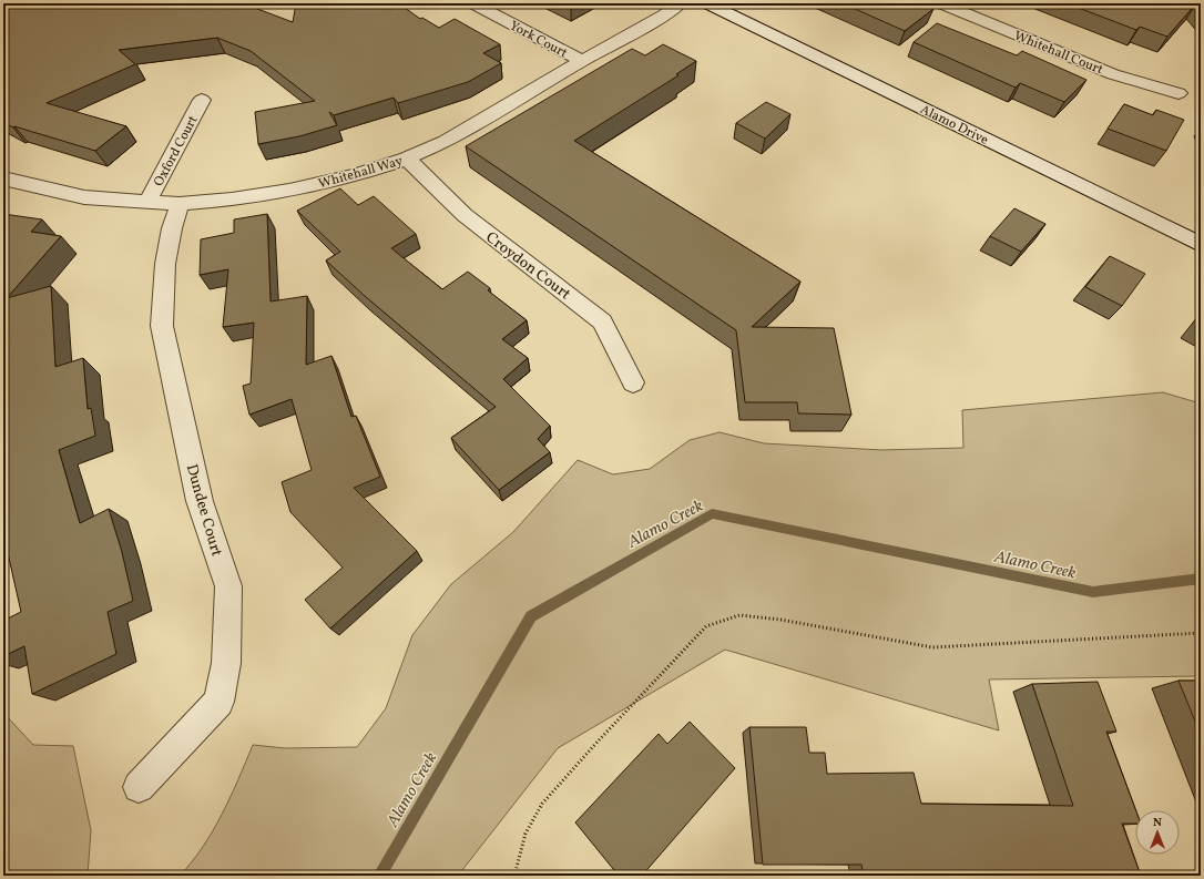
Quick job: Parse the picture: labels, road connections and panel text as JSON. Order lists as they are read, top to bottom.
{
  "streets": {
    "street": [
      "York Court",
      "Whitehall Court",
      "Alamo Drive",
      "Oxford Court",
      "Whitehall Way",
      "Croydon Court",
      "Dundee Court"
    ]
  },
  "crossings": [
    ["York Court", "Whitehall Way"],
    ["Oxford Court", "Whitehall Way"],
    ["Whitehall Way", "Croydon Court"],
    ["Whitehall Way", "Dundee Court"]
  ],
  "water": ["Alamo Creek"],
  "north": "top"
}
